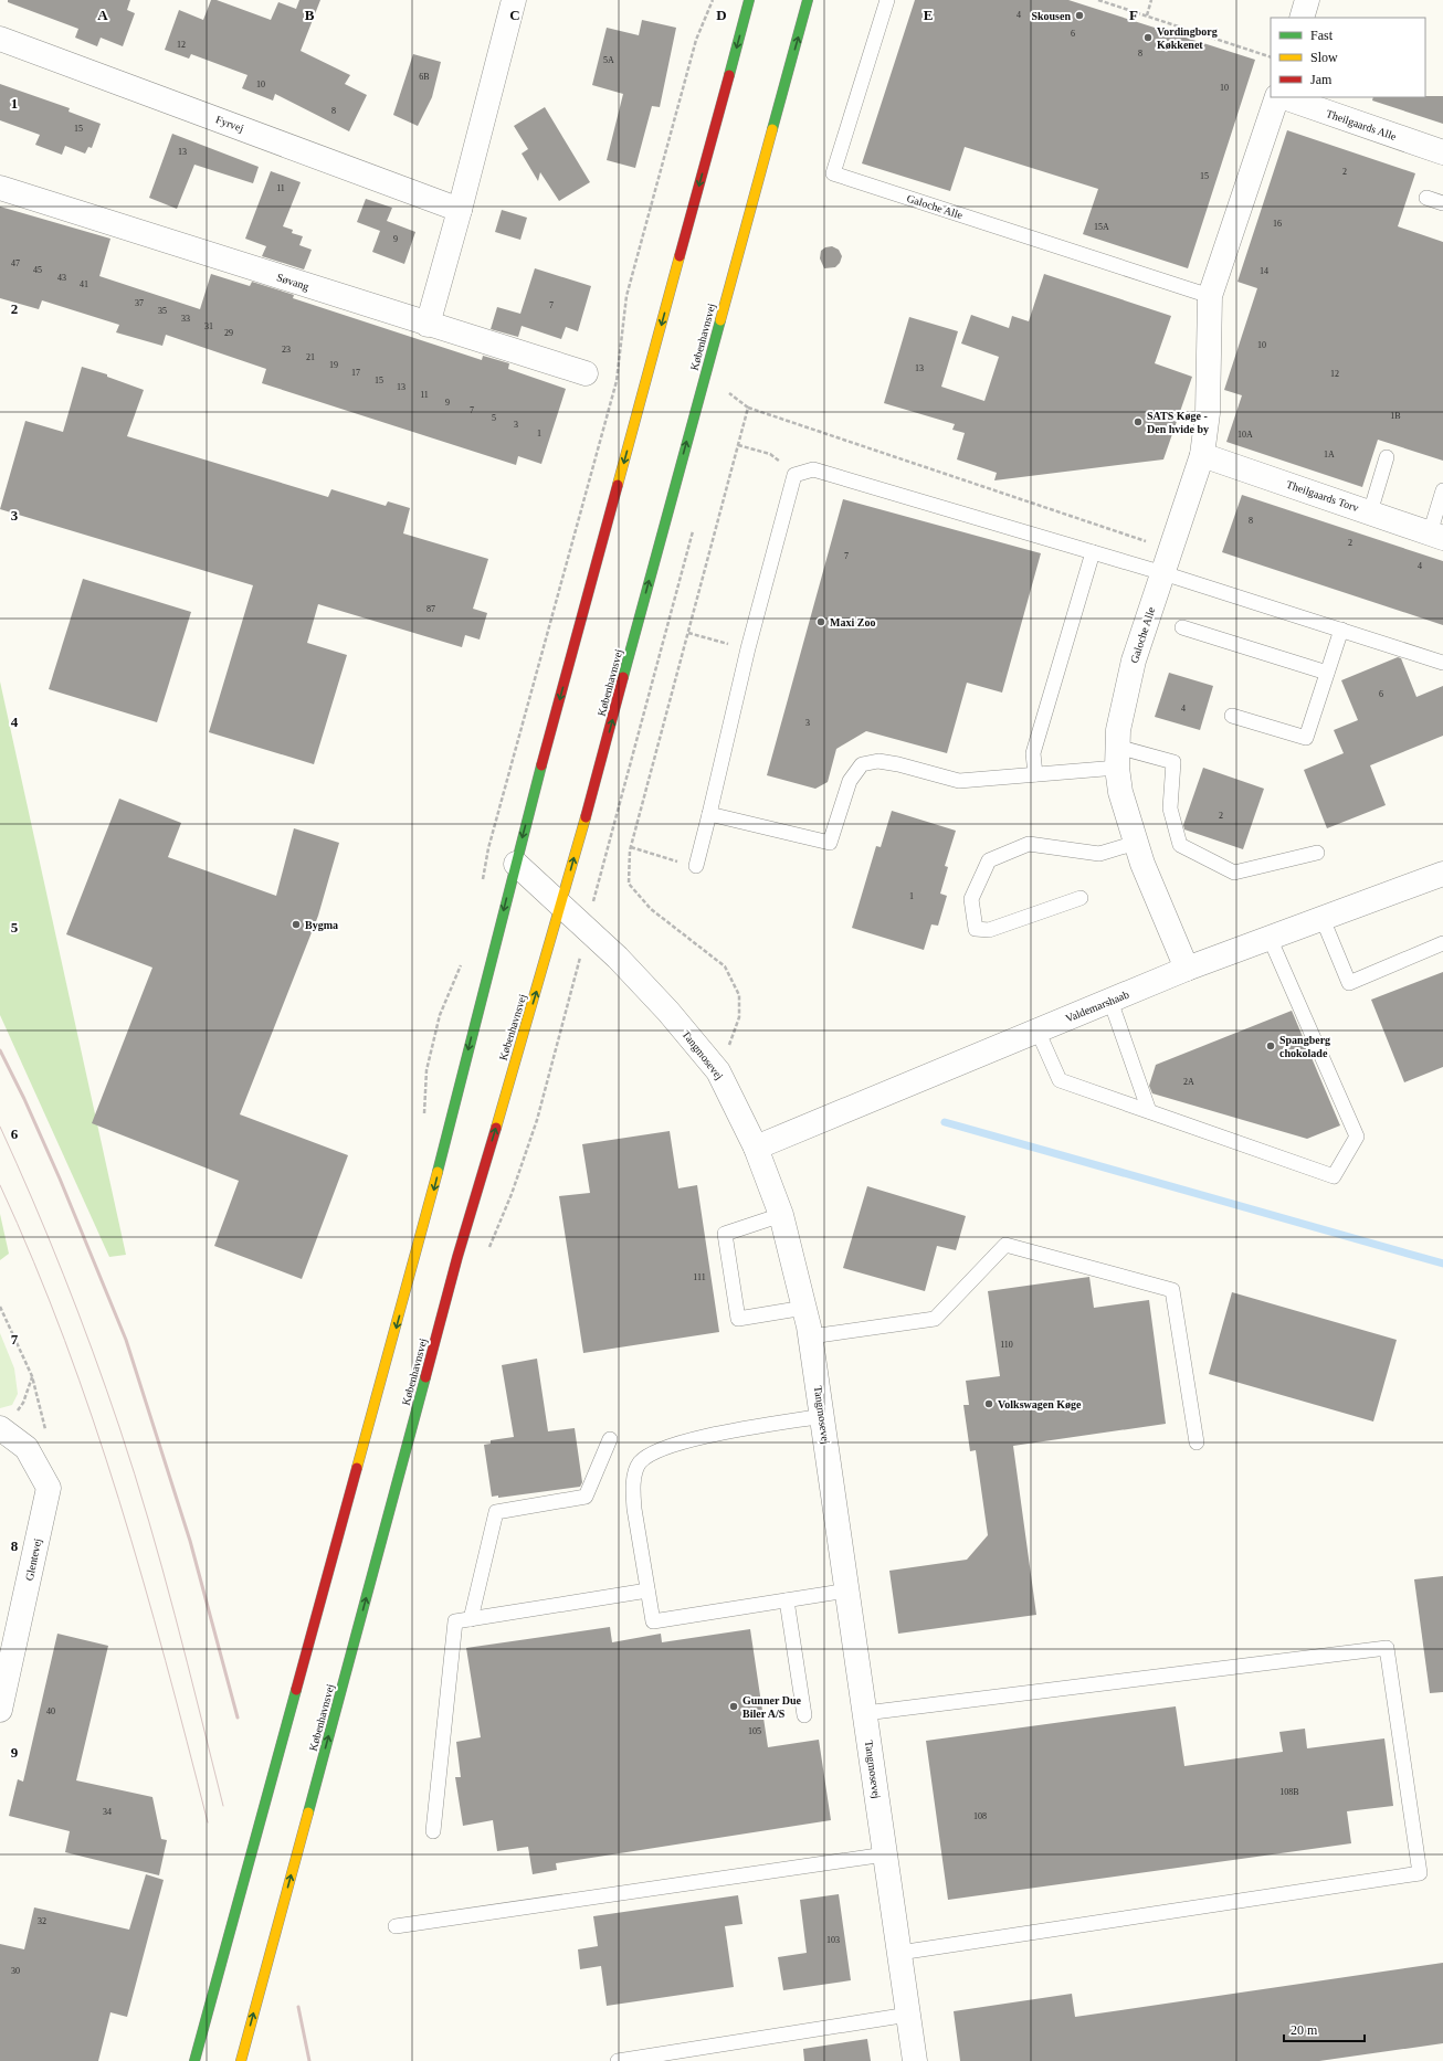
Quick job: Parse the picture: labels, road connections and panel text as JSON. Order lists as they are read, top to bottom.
{
  "streets": {
    "main road": ["Københavnsvej"],
    "street": [
      "Fyrvej",
      "Theilgaards Alle",
      "Galoche Alle",
      "Søvang",
      "Theilgaards Torv",
      "Valdemarshaab",
      "Tangmosevej",
      "Glentevej"
    ]
  },
  "crossings": [
    ["Galoche Alle", "Theilgaards Torv"],
    ["Galoche Alle", "Valdemarshaab"],
    ["Københavnsvej", "Tangmosevej"],
    ["Valdemarshaab", "Tangmosevej"]
  ],
  "places": [
    "Skousen",
    "Vordingborg Køkkenet",
    "SATS Køge - Den hvide by",
    "Maxi Zoo",
    "Bygma",
    "Spangberg chokolade",
    "Volkswagen Køge",
    "Gunner Due Biler A/S"
  ],
  "house_numbers": [
    "4",
    "6",
    "12",
    "8",
    "5A",
    "6B",
    "10",
    "10",
    "8",
    "15",
    "13",
    "2",
    "15",
    "11",
    "16",
    "15A",
    "9",
    "47",
    "45",
    "14",
    "43",
    "41",
    "37",
    "7",
    "35",
    "33",
    "31",
    "29",
    "10",
    "23",
    "21",
    "19",
    "13",
    "17",
    "12",
    "15",
    "13",
    "11",
    "9",
    "7",
    "1B",
    "5",
    "3",
    "1",
    "10A",
    "1A",
    "8",
    "2",
    "7",
    "4",
    "87",
    "6",
    "4",
    "3",
    "2",
    "1",
    "2A",
    "111",
    "110",
    "40",
    "105",
    "108B",
    "34",
    "108",
    "32",
    "103",
    "30"
  ],
  "legend": ["Fast", "Slow", "Jam"],
  "scale_bar": "20 m",
  "grid": {
    "columns": [
      "A",
      "B",
      "C",
      "D",
      "E",
      "F"
    ],
    "rows": [
      "1",
      "2",
      "3",
      "4",
      "5",
      "6",
      "7",
      "8",
      "9"
    ]
  }
}
